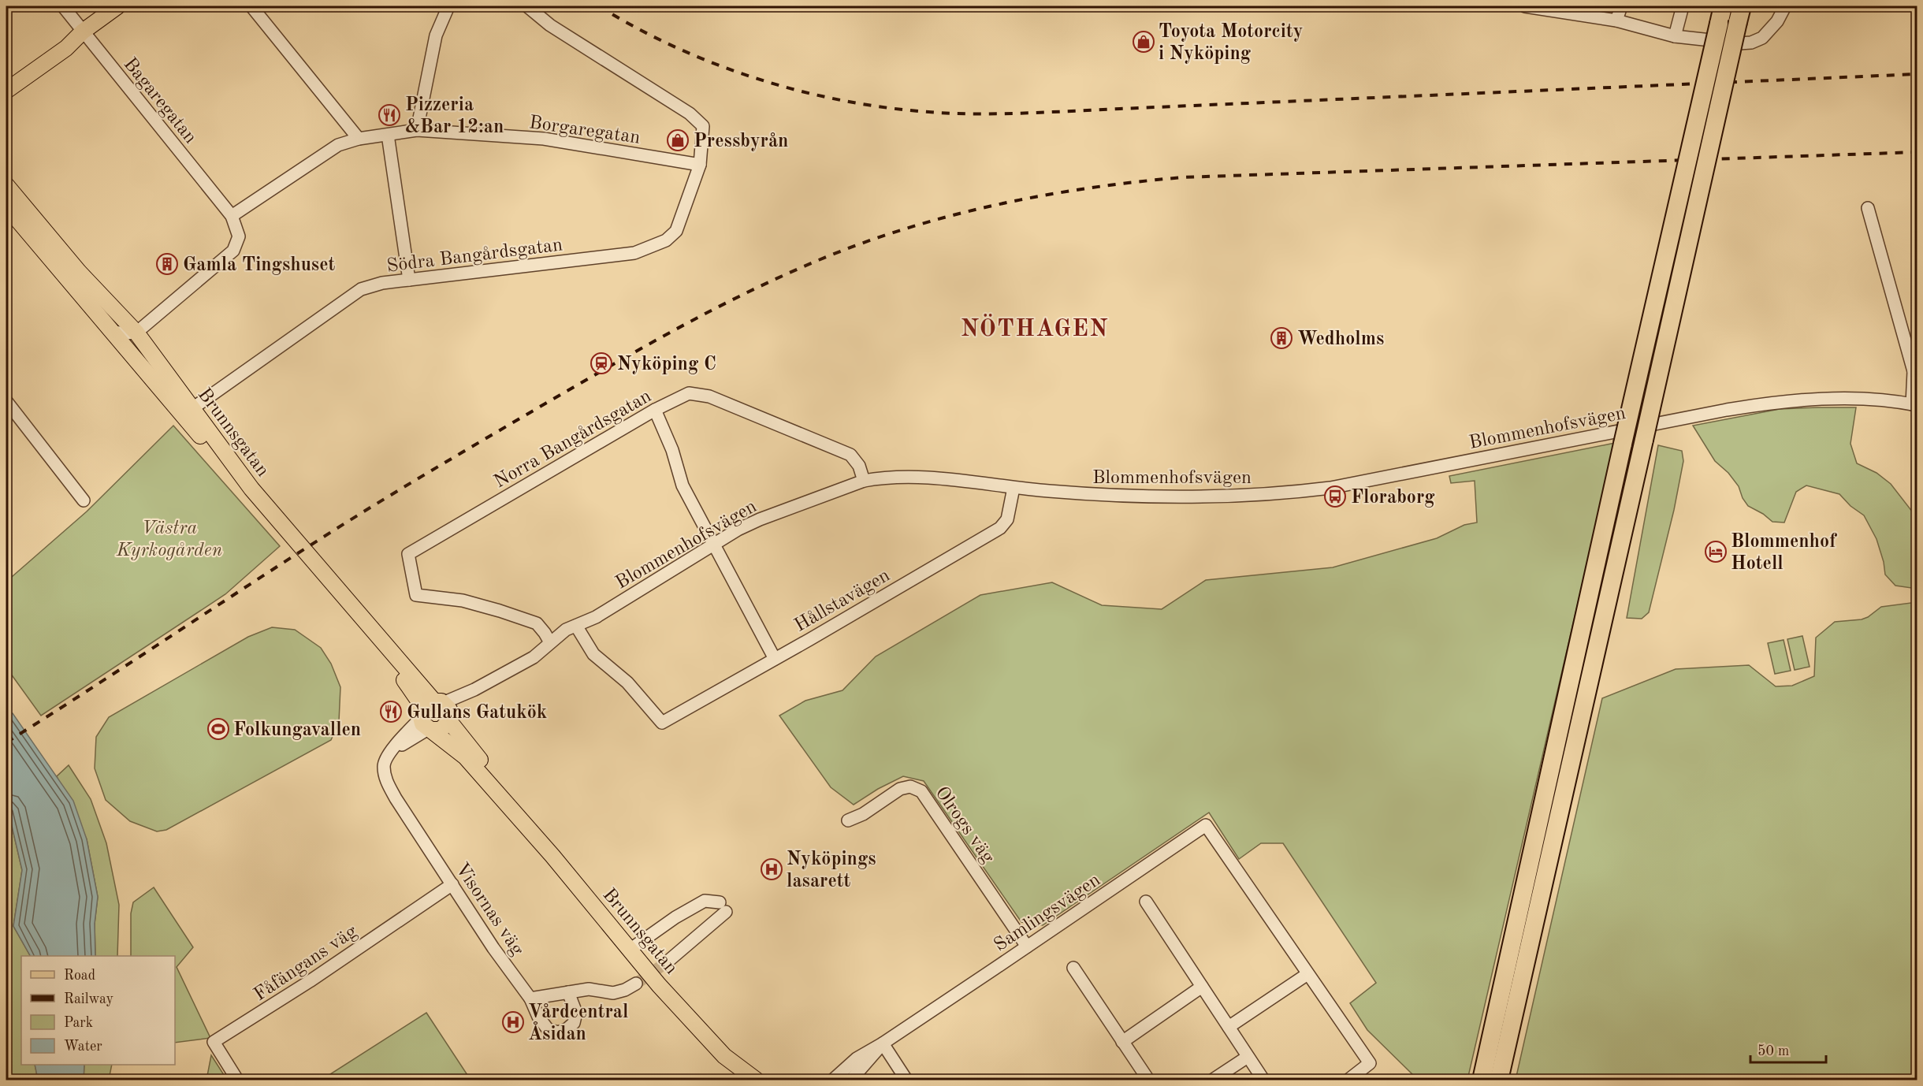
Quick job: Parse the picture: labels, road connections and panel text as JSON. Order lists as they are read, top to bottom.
{
  "streets": {
    "main road": ["Brunnsgatan"],
    "street": [
      "Bagaregatan",
      "Borgaregatan",
      "Södra Bangårdsgatan",
      "Blommenhofsvägen",
      "Norra Bangårdsgatan",
      "Hållstavägen",
      "Olrogs väg",
      "Visornas väg",
      "Samlingsvägen",
      "Fåfängans väg"
    ]
  },
  "crossings": [
    ["Bagaregatan", "Borgaregatan"],
    ["Borgaregatan", "Södra Bangårdsgatan"],
    ["Södra Bangårdsgatan", "Brunnsgatan"],
    ["Blommenhofsvägen", "Brunnsgatan"],
    ["Blommenhofsvägen", "Norra Bangårdsgatan"],
    ["Blommenhofsvägen", "Hållstavägen"],
    ["Blommenhofsvägen", "Visornas väg"],
    ["Brunnsgatan", "Visornas väg"],
    ["Olrogs väg", "Samlingsvägen"],
    ["Visornas väg", "Fåfängans väg"]
  ],
  "districts": ["NÖTHAGEN"],
  "parks": ["Västra Kyrkogården"],
  "places": {
    "shop": ["Toyota Motorcity i Nyköping", "Pressbyrån"],
    "restaurant": ["Pizzeria &Bar 12:an", "Gullans Gatukök"],
    "building": ["Gamla Tingshuset", "Wedholms"],
    "station": ["Nyköping C"],
    "bus stop": ["Floraborg"],
    "hotel": ["Blommenhof Hotell"],
    "sports": ["Folkungavallen"],
    "hospital": ["Nyköpings lasarett", "Vårdcentral Åsidan"]
  },
  "legend": [
    "Road",
    "Railway",
    "Park",
    "Water"
  ],
  "scale_bar": "50 m"
}
